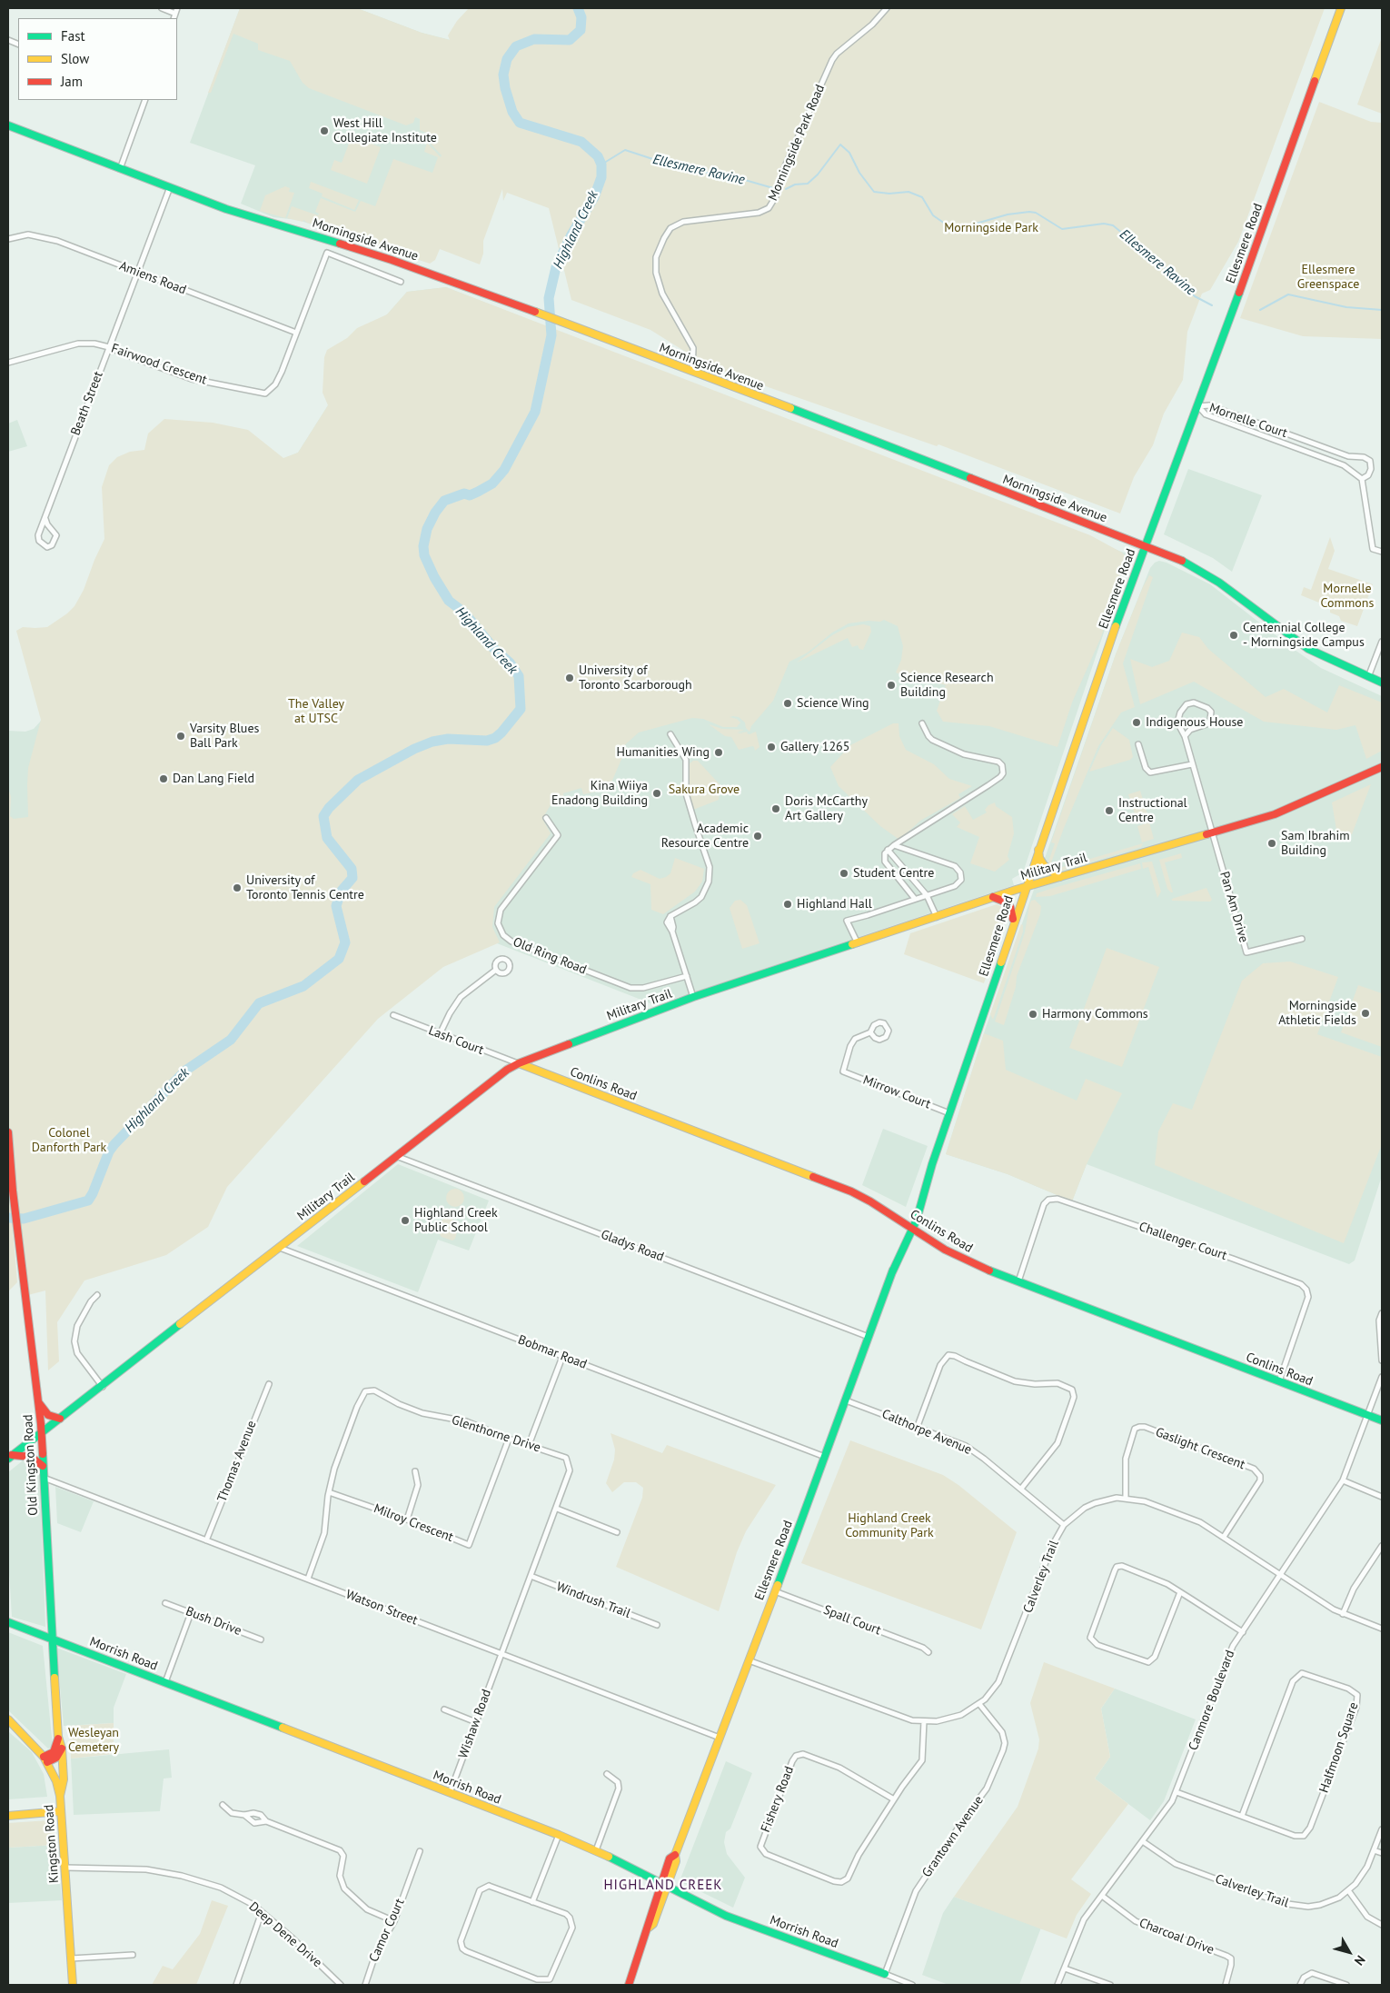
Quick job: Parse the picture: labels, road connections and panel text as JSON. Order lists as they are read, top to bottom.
{
  "streets": {
    "street": [
      "Morningside Park Road",
      "Morningside Avenue",
      "Ellesmere Road",
      "Amiens Road",
      "Fairwood Crescent",
      "Beath Street",
      "Mornelle Court",
      "Military Trail",
      "Pan Am Drive",
      "Old Ring Road",
      "Lash Court",
      "Conlins Road",
      "Mirrow Court",
      "Challenger Court",
      "Gladys Road",
      "Bobmar Road",
      "Calthorpe Avenue",
      "Glenthorne Drive",
      "Gaslight Crescent",
      "Thomas Avenue",
      "Old Kingston Road",
      "Milroy Crescent",
      "Calverley Trail",
      "Windrush Trail",
      "Watson Street",
      "Spall Court",
      "Bush Drive",
      "Morrish Road",
      "Canmore Boulevard",
      "Wishaw Road",
      "Halfmoon Square",
      "Fishery Road",
      "Grantown Avenue",
      "Kingston Road",
      "Camor Court",
      "Deep Dene Drive",
      "Charcoal Drive"
    ]
  },
  "crossings": [
    ["Morningside Park Road", "Morningside Avenue"],
    ["Morningside Avenue", "Ellesmere Road"],
    ["Morningside Avenue", "Beath Street"],
    ["Ellesmere Road", "Mornelle Court"],
    ["Ellesmere Road", "Military Trail"],
    ["Ellesmere Road", "Conlins Road"],
    ["Ellesmere Road", "Mirrow Court"],
    ["Ellesmere Road", "Gladys Road"],
    ["Ellesmere Road", "Bobmar Road"],
    ["Ellesmere Road", "Calthorpe Avenue"],
    ["Ellesmere Road", "Calverley Trail"],
    ["Ellesmere Road", "Watson Street"],
    ["Ellesmere Road", "Spall Court"],
    ["Ellesmere Road", "Morrish Road"],
    ["Amiens Road", "Fairwood Crescent"],
    ["Amiens Road", "Beath Street"],
    ["Fairwood Crescent", "Beath Street"],
    ["Military Trail", "Pan Am Drive"],
    ["Military Trail", "Lash Court"],
    ["Military Trail", "Conlins Road"],
    ["Military Trail", "Gladys Road"],
    ["Military Trail", "Bobmar Road"],
    ["Military Trail", "Old Kingston Road"],
    ["Lash Court", "Conlins Road"],
    ["Conlins Road", "Challenger Court"],
    ["Conlins Road", "Canmore Boulevard"],
    ["Calthorpe Avenue", "Calverley Trail"],
    ["Glenthorne Drive", "Milroy Crescent"],
    ["Glenthorne Drive", "Windrush Trail"],
    ["Glenthorne Drive", "Watson Street"],
    ["Glenthorne Drive", "Wishaw Road"],
    ["Gaslight Crescent", "Calverley Trail"],
    ["Thomas Avenue", "Watson Street"],
    ["Old Kingston Road", "Watson Street"],
    ["Old Kingston Road", "Morrish Road"],
    ["Old Kingston Road", "Kingston Road"],
    ["Calverley Trail", "Canmore Boulevard"],
    ["Calverley Trail", "Fishery Road"],
    ["Calverley Trail", "Grantown Avenue"],
    ["Watson Street", "Wishaw Road"],
    ["Morrish Road", "Wishaw Road"],
    ["Morrish Road", "Grantown Avenue"],
    ["Canmore Boulevard", "Halfmoon Square"],
    ["Canmore Boulevard", "Charcoal Drive"],
    ["Kingston Road", "Deep Dene Drive"]
  ],
  "districts": ["HIGHLAND CREEK"],
  "water": ["Ellesmere Ravine", "Highland Creek"],
  "parks": [
    "Morningside Park",
    "Ellesmere Greenspace",
    "Mornelle Commons",
    "The Valley at UTSC",
    "Sakura Grove",
    "Colonel Danforth Park",
    "Highland Creek Community Park",
    "Wesleyan Cemetery"
  ],
  "places": [
    "West Hill Collegiate Institute",
    "Centennial College - Morningside Campus",
    "University of Toronto Scarborough",
    "Science Research Building",
    "Science Wing",
    "Indigenous House",
    "Varsity Blues Ball Park",
    "Gallery 1265",
    "Humanities Wing",
    "Dan Lang Field",
    "Kina Wiiya Enadong Building",
    "Doris McCarthy Art Gallery",
    "Instructional Centre",
    "Academic Resource Centre",
    "Sam Ibrahim Building",
    "Student Centre",
    "University of Toronto Tennis Centre",
    "Highland Hall",
    "Morningside Athletic Fields",
    "Harmony Commons",
    "Highland Creek Public School"
  ],
  "legend": ["Fast", "Slow", "Jam"],
  "north": "bottom right"
}
